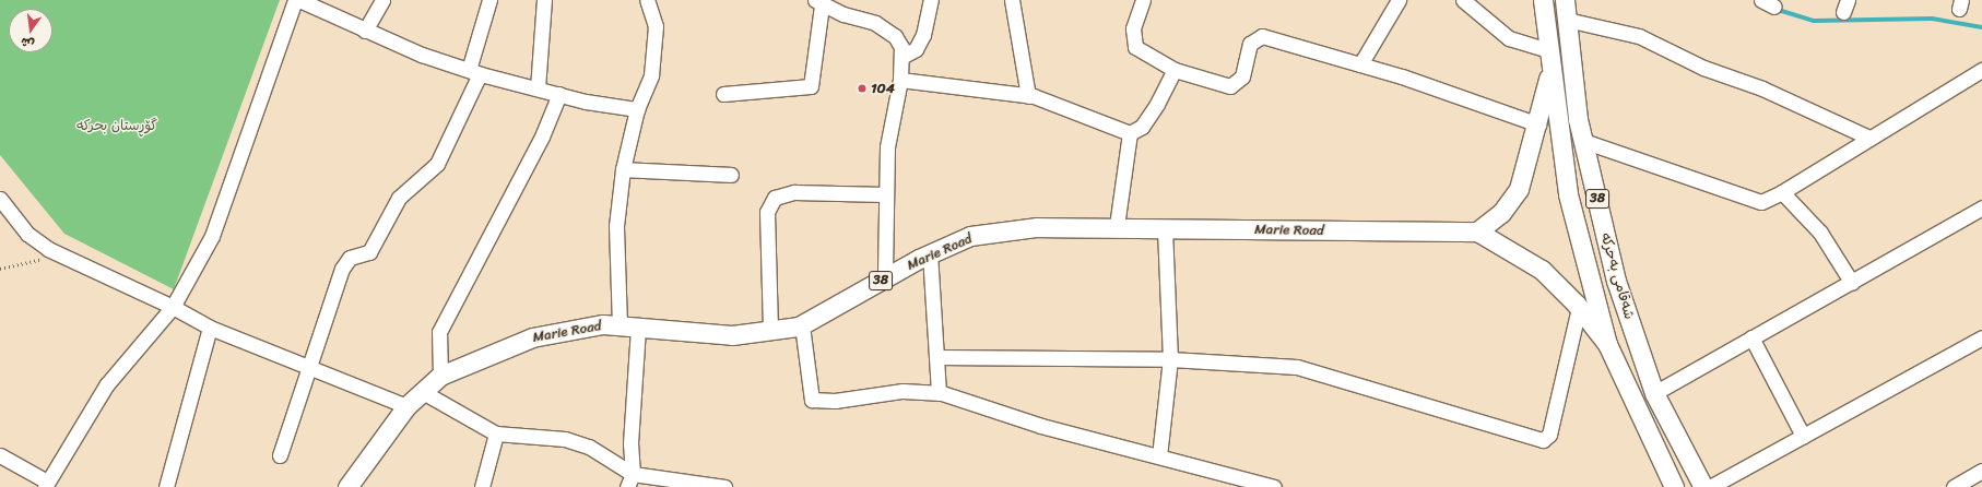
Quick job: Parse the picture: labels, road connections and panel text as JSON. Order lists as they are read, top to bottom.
{
  "streets": {
    "main road": ["38", "Marie Road", "شەقامی بەحرکە"]
  },
  "crossings": [
    ["38", "Marie Road"],
    ["38", "شەقامی بەحرکە"]
  ],
  "parks": ["گۆڕستان بحركه‌"],
  "places": ["104"],
  "north": "bottom"
}
